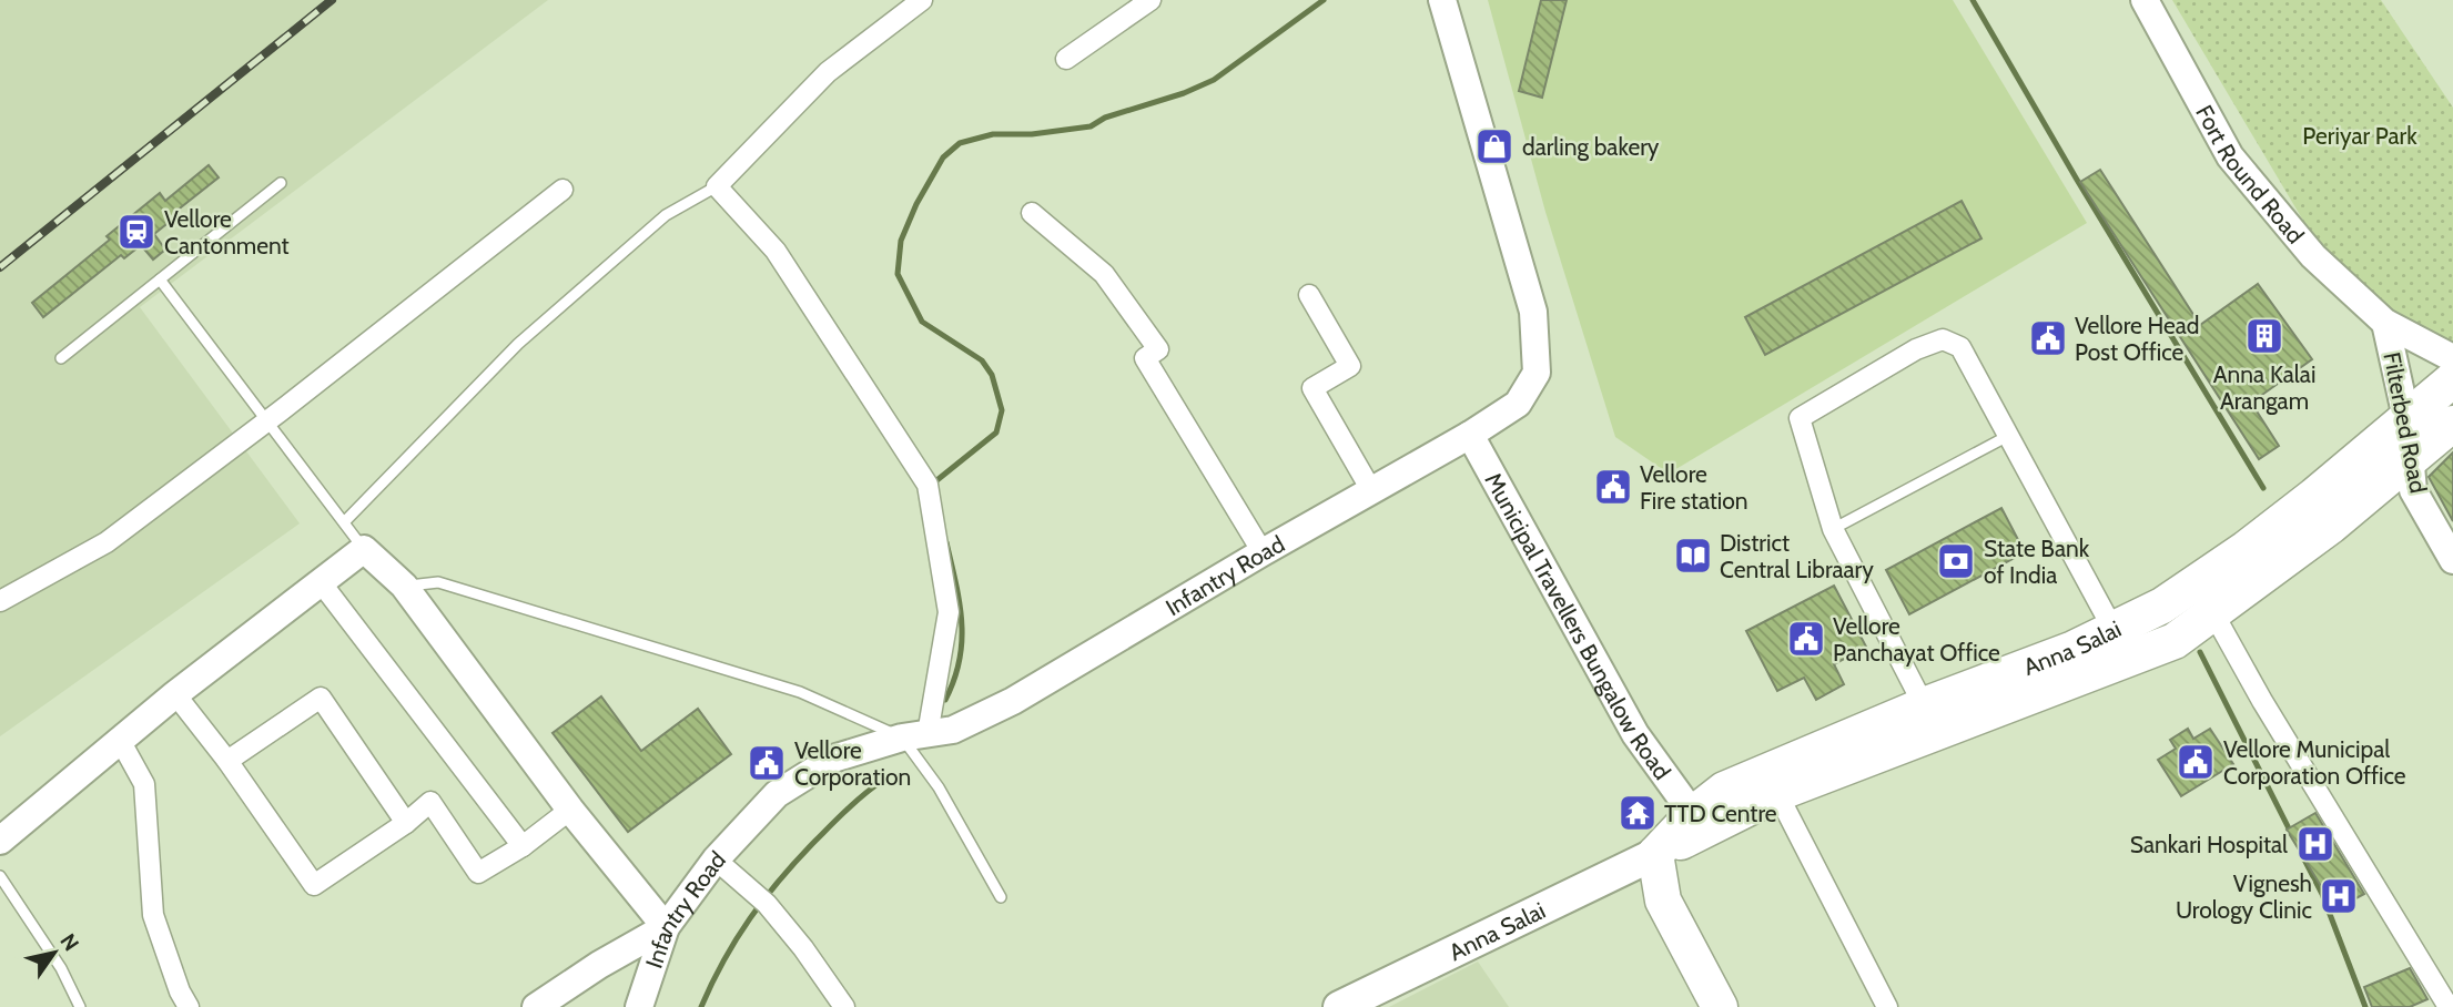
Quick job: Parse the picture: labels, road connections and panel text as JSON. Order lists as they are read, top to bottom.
{
  "streets": {
    "highway": ["Anna Salai"],
    "street": [
      "Fort Round Road",
      "Filterbed Road",
      "Infantry Road",
      "Municipal Travellers Bungalow Road"
    ]
  },
  "crossings": [
    ["Fort Round Road", "Filterbed Road"],
    ["Filterbed Road", "Anna Salai"],
    ["Infantry Road", "Municipal Travellers Bungalow Road"],
    ["Municipal Travellers Bungalow Road", "Anna Salai"]
  ],
  "parks": ["Periyar Park"],
  "places": {
    "shop": ["darling bakery"],
    "station": ["Vellore Cantonment"],
    "building": ["Anna Kalai Arangam"],
    "public building": [
      "Vellore Head Post Office",
      "Vellore Fire station",
      "Vellore Panchayat Office",
      "Vellore Municipal Corporation Office",
      "Vellore Corporation"
    ],
    "library": ["District Central Libraary"],
    "bank": ["State Bank of India"],
    "temple": ["TTD Centre"],
    "hospital": ["Sankari Hospital", "Vignesh Urology Clinic"]
  },
  "north": "top right"
}
